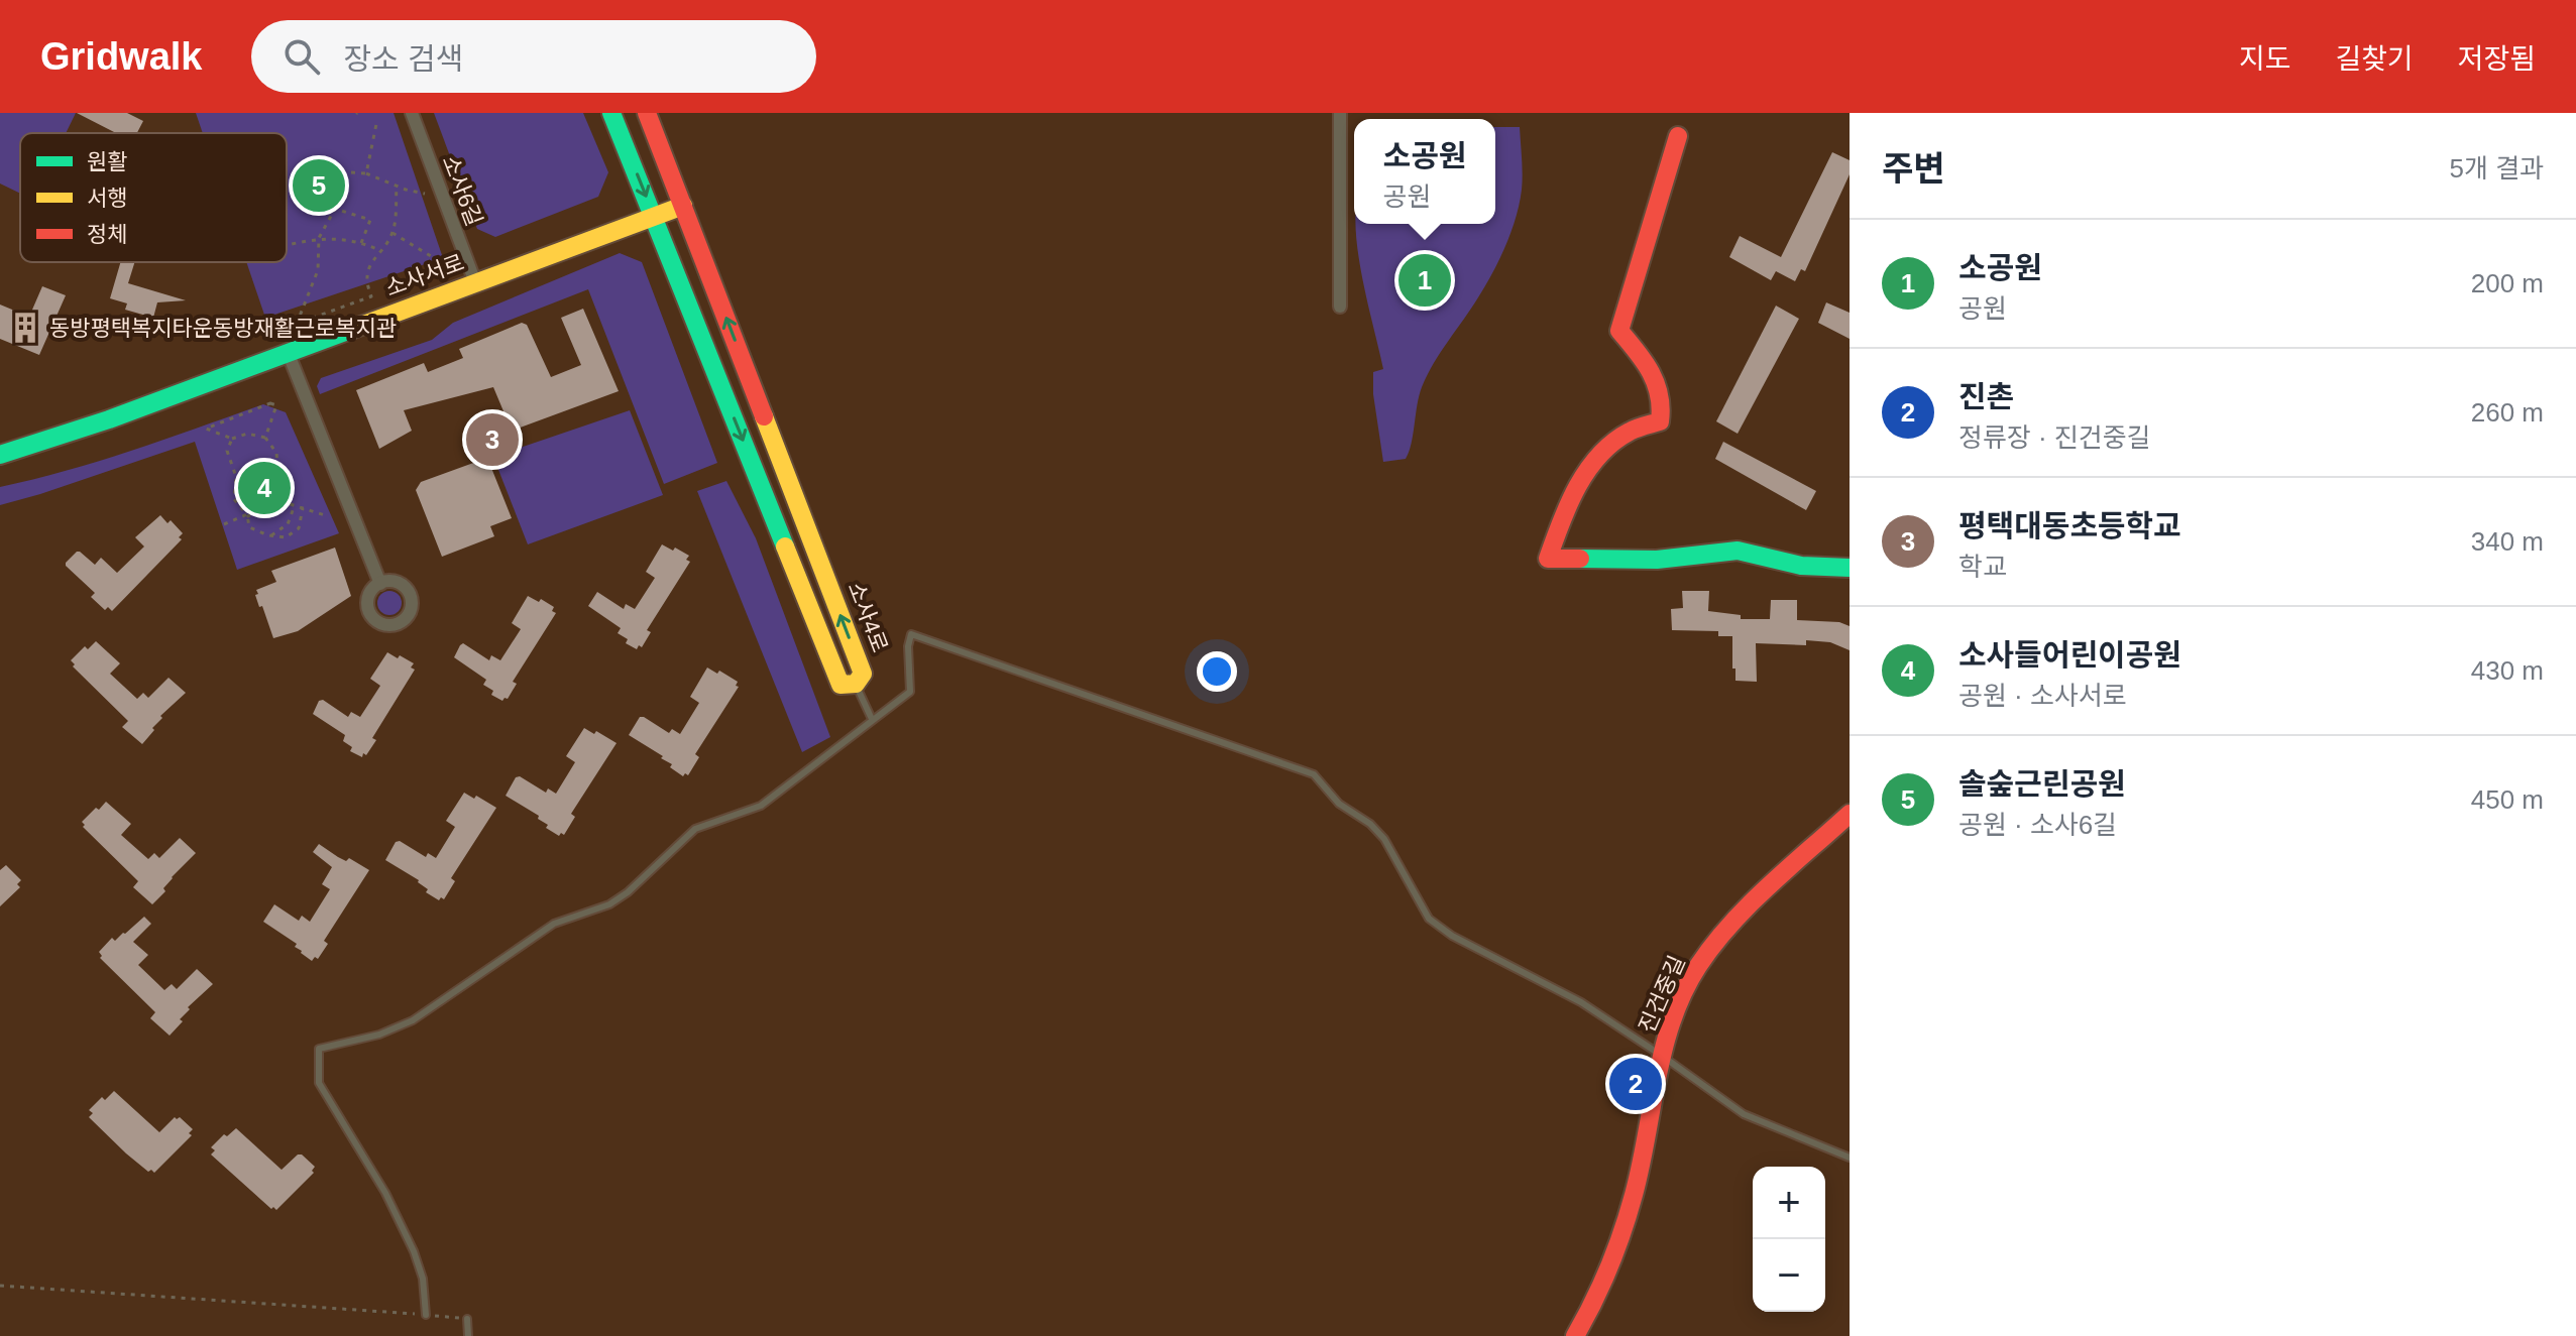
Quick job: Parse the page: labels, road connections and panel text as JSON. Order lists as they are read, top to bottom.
{
  "streets": {
    "street": [
      "소사6길",
      "소사서로",
      "소사4로",
      "진건중길"
    ]
  },
  "crossings": [
    ["소사6길", "소사서로"],
    ["소사서로", "소사4로"]
  ],
  "places": {
    "building": ["동방평택복지타운동방재활근로복지관"]
  },
  "legend": ["원활", "서행", "정체"],
  "page": {
    "header": "Gridwalk",
    "search": "장소 검색",
    "nav": ["지도", "길찾기", "저장됨"],
    "heading": ["주변", "5개 결과"],
    "popup": ["소공원", "공원"],
    "pins": [
      "5",
      "1",
      "3",
      "4",
      "2"
    ],
    "list": [
      {
        "mark": "1",
        "name": "소공원",
        "note": "공원",
        "value": "200 m"
      },
      {
        "mark": "2",
        "name": "진촌",
        "note": "정류장 · 진건중길",
        "value": "260 m"
      },
      {
        "mark": "3",
        "name": "평택대동초등학교",
        "note": "학교",
        "value": "340 m"
      },
      {
        "mark": "4",
        "name": "소사들어린이공원",
        "note": "공원 · 소사서로",
        "value": "430 m"
      },
      {
        "mark": "5",
        "name": "솔숲근린공원",
        "note": "공원 · 소사6길",
        "value": "450 m"
      }
    ],
    "map_buttons": ["+", "−"]
  }
}
